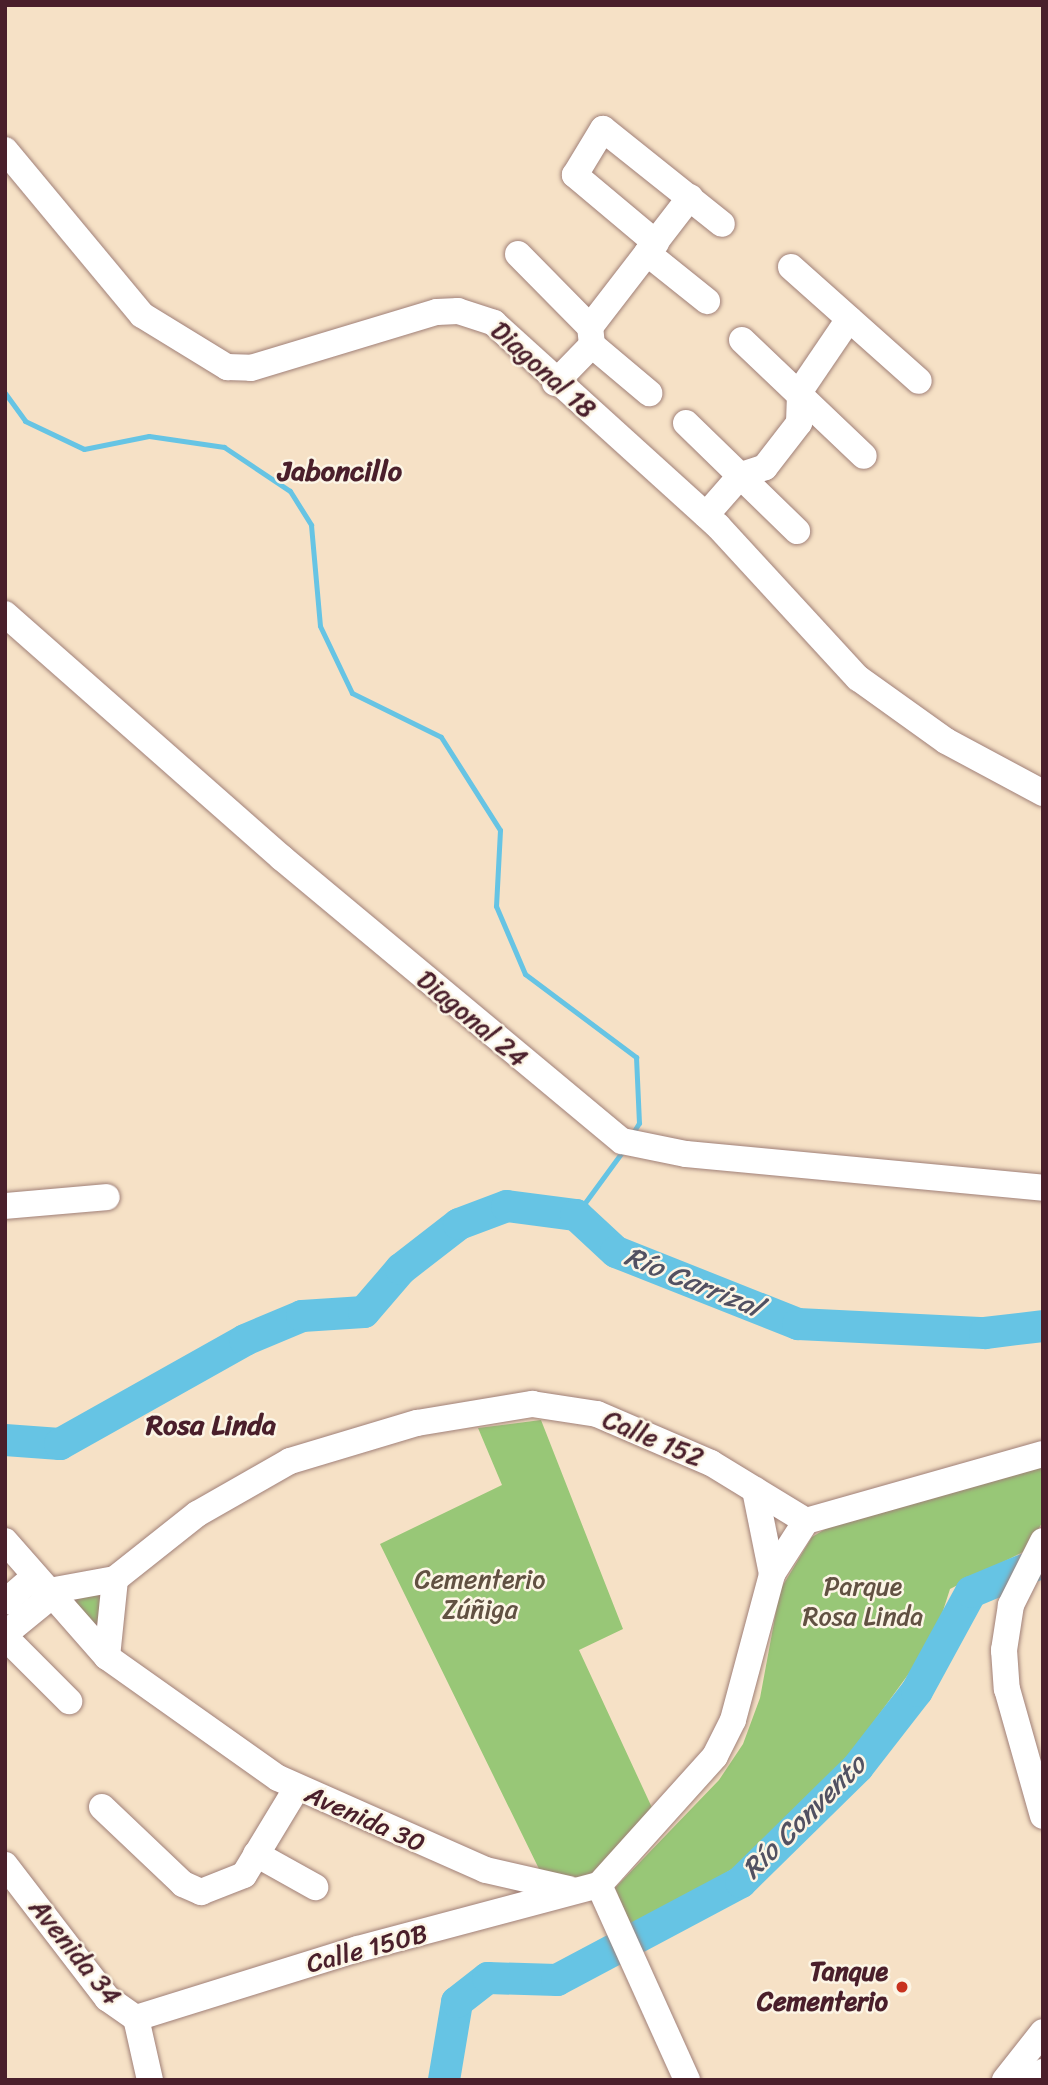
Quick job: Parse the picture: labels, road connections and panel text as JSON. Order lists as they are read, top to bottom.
{
  "streets": {
    "street": [
      "Diagonal 18",
      "Diagonal 24",
      "Calle 152",
      "Avenida 30",
      "Calle 150B",
      "Avenida 34"
    ]
  },
  "crossings": [
    ["Calle 152", "Avenida 30"],
    ["Avenida 30", "Calle 150B"],
    ["Calle 150B", "Avenida 34"]
  ],
  "districts": ["Jaboncillo", "Rosa Linda"],
  "water": ["Río Carrizal", "Río Convento"],
  "parks": ["Cementerio Zúñiga", "Parque Rosa Linda"],
  "places": ["Tanque Cementerio"]
}
